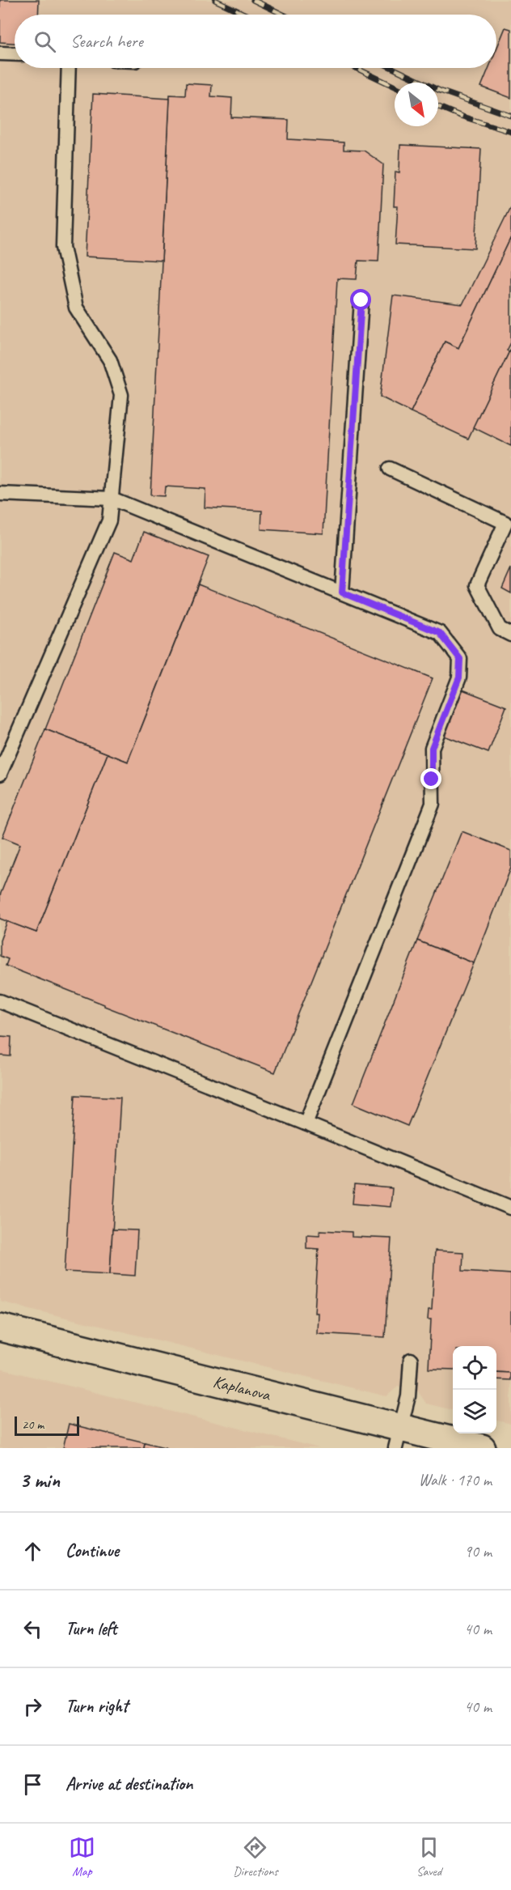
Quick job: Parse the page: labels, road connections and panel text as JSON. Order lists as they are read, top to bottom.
{
  "streets": {
    "main road": ["Kaplanova"]
  },
  "scale_bar": "20 m",
  "north": "bottom right",
  "page": {
    "search": "Search here",
    "scale": "20 m",
    "heading": ["3 min", "Walk · 170 m"],
    "list": [
      ["Continue", "90 m"],
      ["Turn left", "40 m"],
      ["Turn right", "40 m"],
      "Arrive at destination"
    ],
    "nav": ["Map", "Directions", "Saved"]
  }
}
